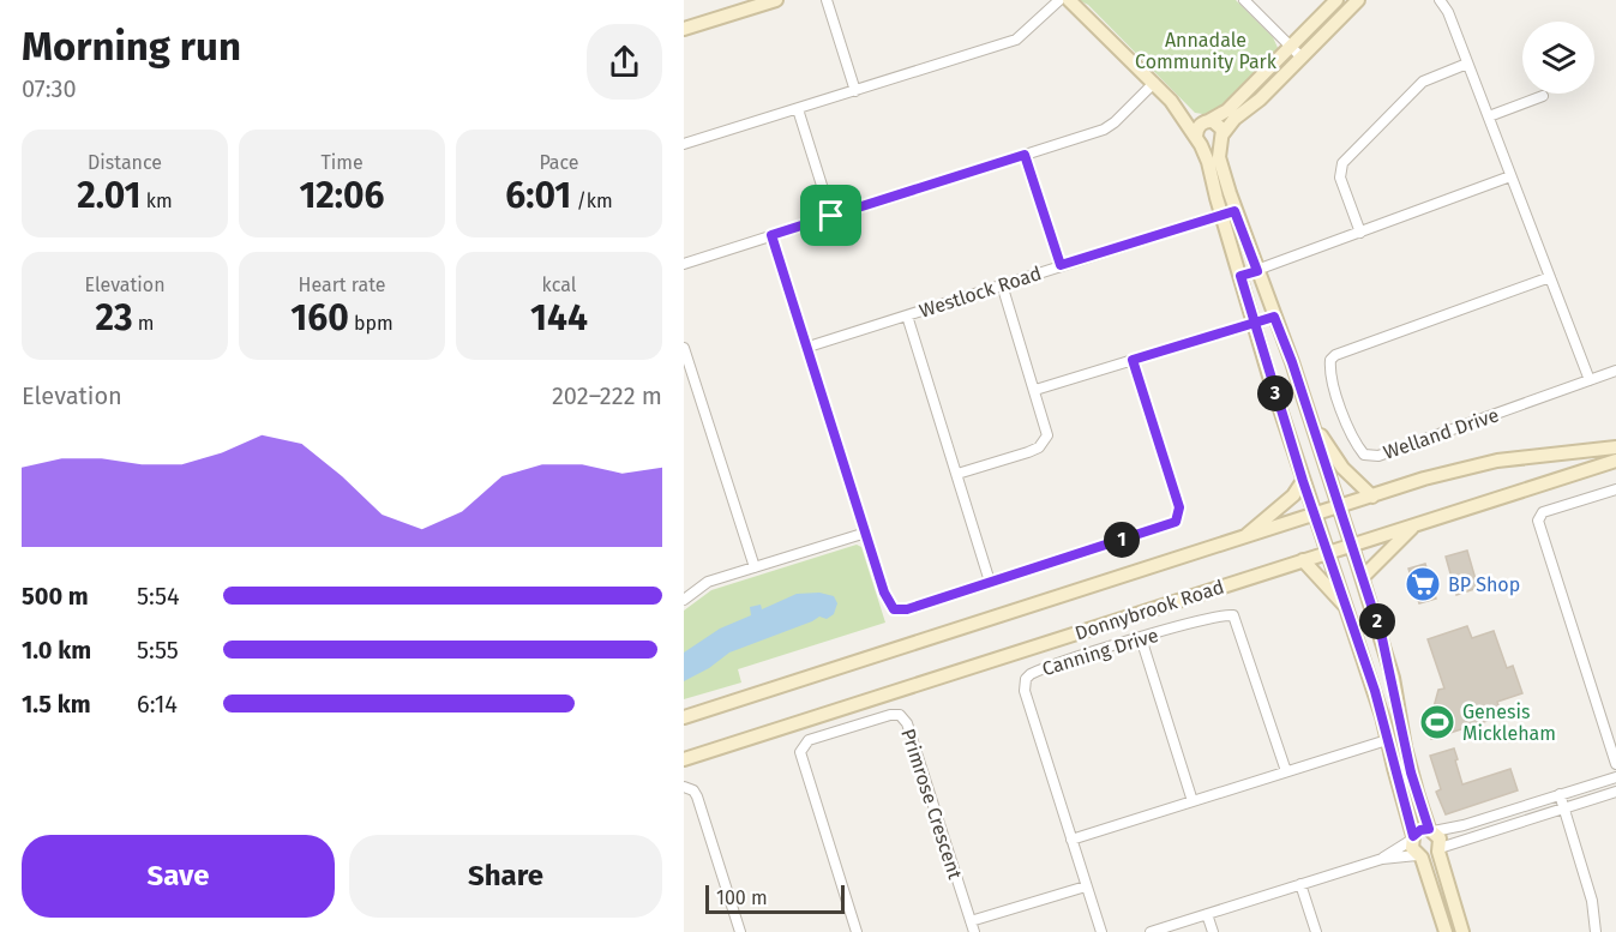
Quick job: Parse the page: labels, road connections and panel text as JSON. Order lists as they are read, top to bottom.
{
  "streets": {
    "street": [
      "Westlock Road",
      "Welland Drive",
      "Donnybrook Road",
      "Canning Drive",
      "Primrose Crescent"
    ]
  },
  "parks": ["Annadale Community Park"],
  "places": {
    "supermarket": ["BP Shop"],
    "sports": ["Genesis Mickleham"]
  },
  "scale_bar": "100 m",
  "page": {
    "heading": ["Morning run", "07:30"],
    "stats": [
      ["Distance", "2.01 km"],
      ["Time", "12:06"],
      ["Pace", "6:01 /km"],
      ["Elevation", "23 m"],
      ["Heart rate", "160 bpm"],
      ["kcal", "144"]
    ],
    "chart": ["Elevation", "202–222 m"],
    "pins": ["3", "1", "2"],
    "list": [
      {
        "name": "500 m",
        "note": "5:54"
      },
      {
        "name": "1.0 km",
        "note": "5:55"
      },
      {
        "name": "1.5 km",
        "note": "6:14"
      }
    ],
    "buttons": ["Save", "Share"],
    "scale": "100 m"
  }
}
